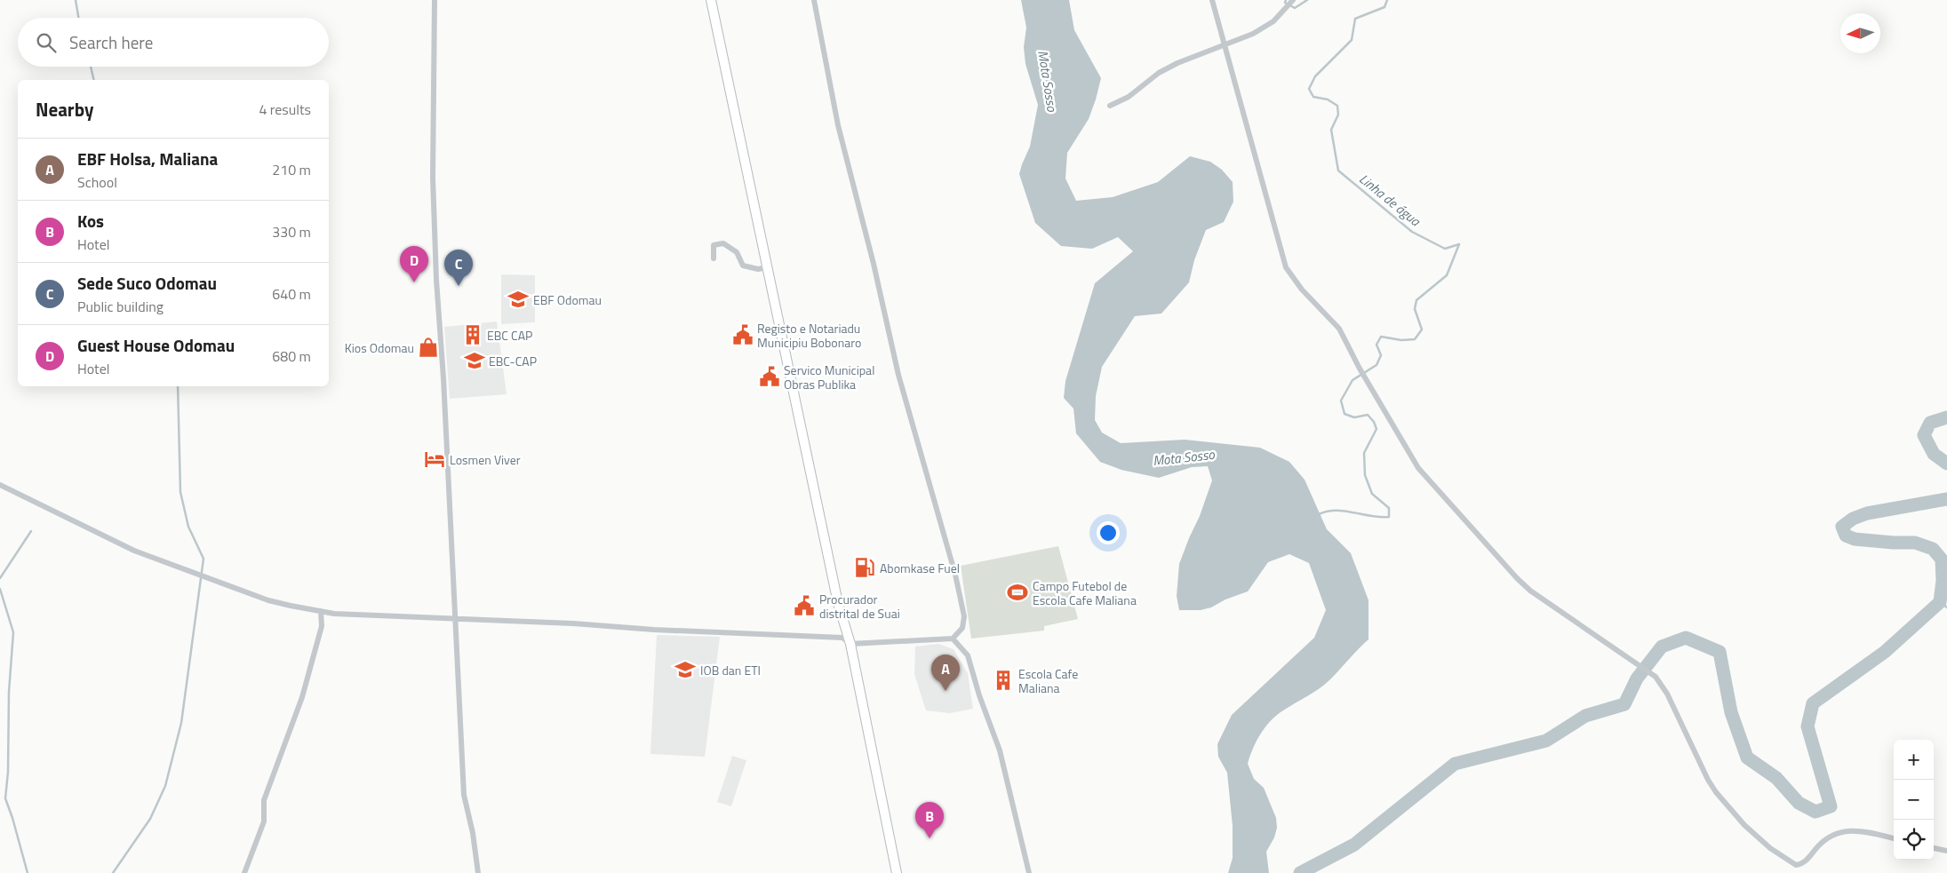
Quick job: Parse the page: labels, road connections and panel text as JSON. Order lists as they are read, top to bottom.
{
  "water": ["Mota Sosso", "Linha de água"],
  "places": {
    "school or university": ["EBF Odomau", "EBC-CAP", "IOB dan ETI"],
    "building": ["EBC CAP", "Escola Cafe Maliana"],
    "public building": ["Registo e Notariadu Municipiu Bobonaro", "Servico Municipal Obras Publika", "Procurador distrital de Suai"],
    "shop": ["Kios Odomau"],
    "hotel": ["Losmen Viver"],
    "fuel station": ["Abomkase Fuel"],
    "sports": ["Campo Futebol de Escola Cafe Maliana"]
  },
  "north": "left",
  "page": {
    "search": "Search here",
    "heading": ["Nearby", "4 results"],
    "list": [
      {
        "mark": "A",
        "name": "EBF Holsa, Maliana",
        "note": "School",
        "value": "210 m"
      },
      {
        "mark": "B",
        "name": "Kos",
        "note": "Hotel",
        "value": "330 m"
      },
      {
        "mark": "C",
        "name": "Sede Suco Odomau",
        "note": "Public building",
        "value": "640 m"
      },
      {
        "mark": "D",
        "name": "Guest House Odomau",
        "note": "Hotel",
        "value": "680 m"
      }
    ],
    "pins": [
      "D",
      "C",
      "A",
      "B"
    ],
    "map_buttons": ["+", "−"]
  }
}
